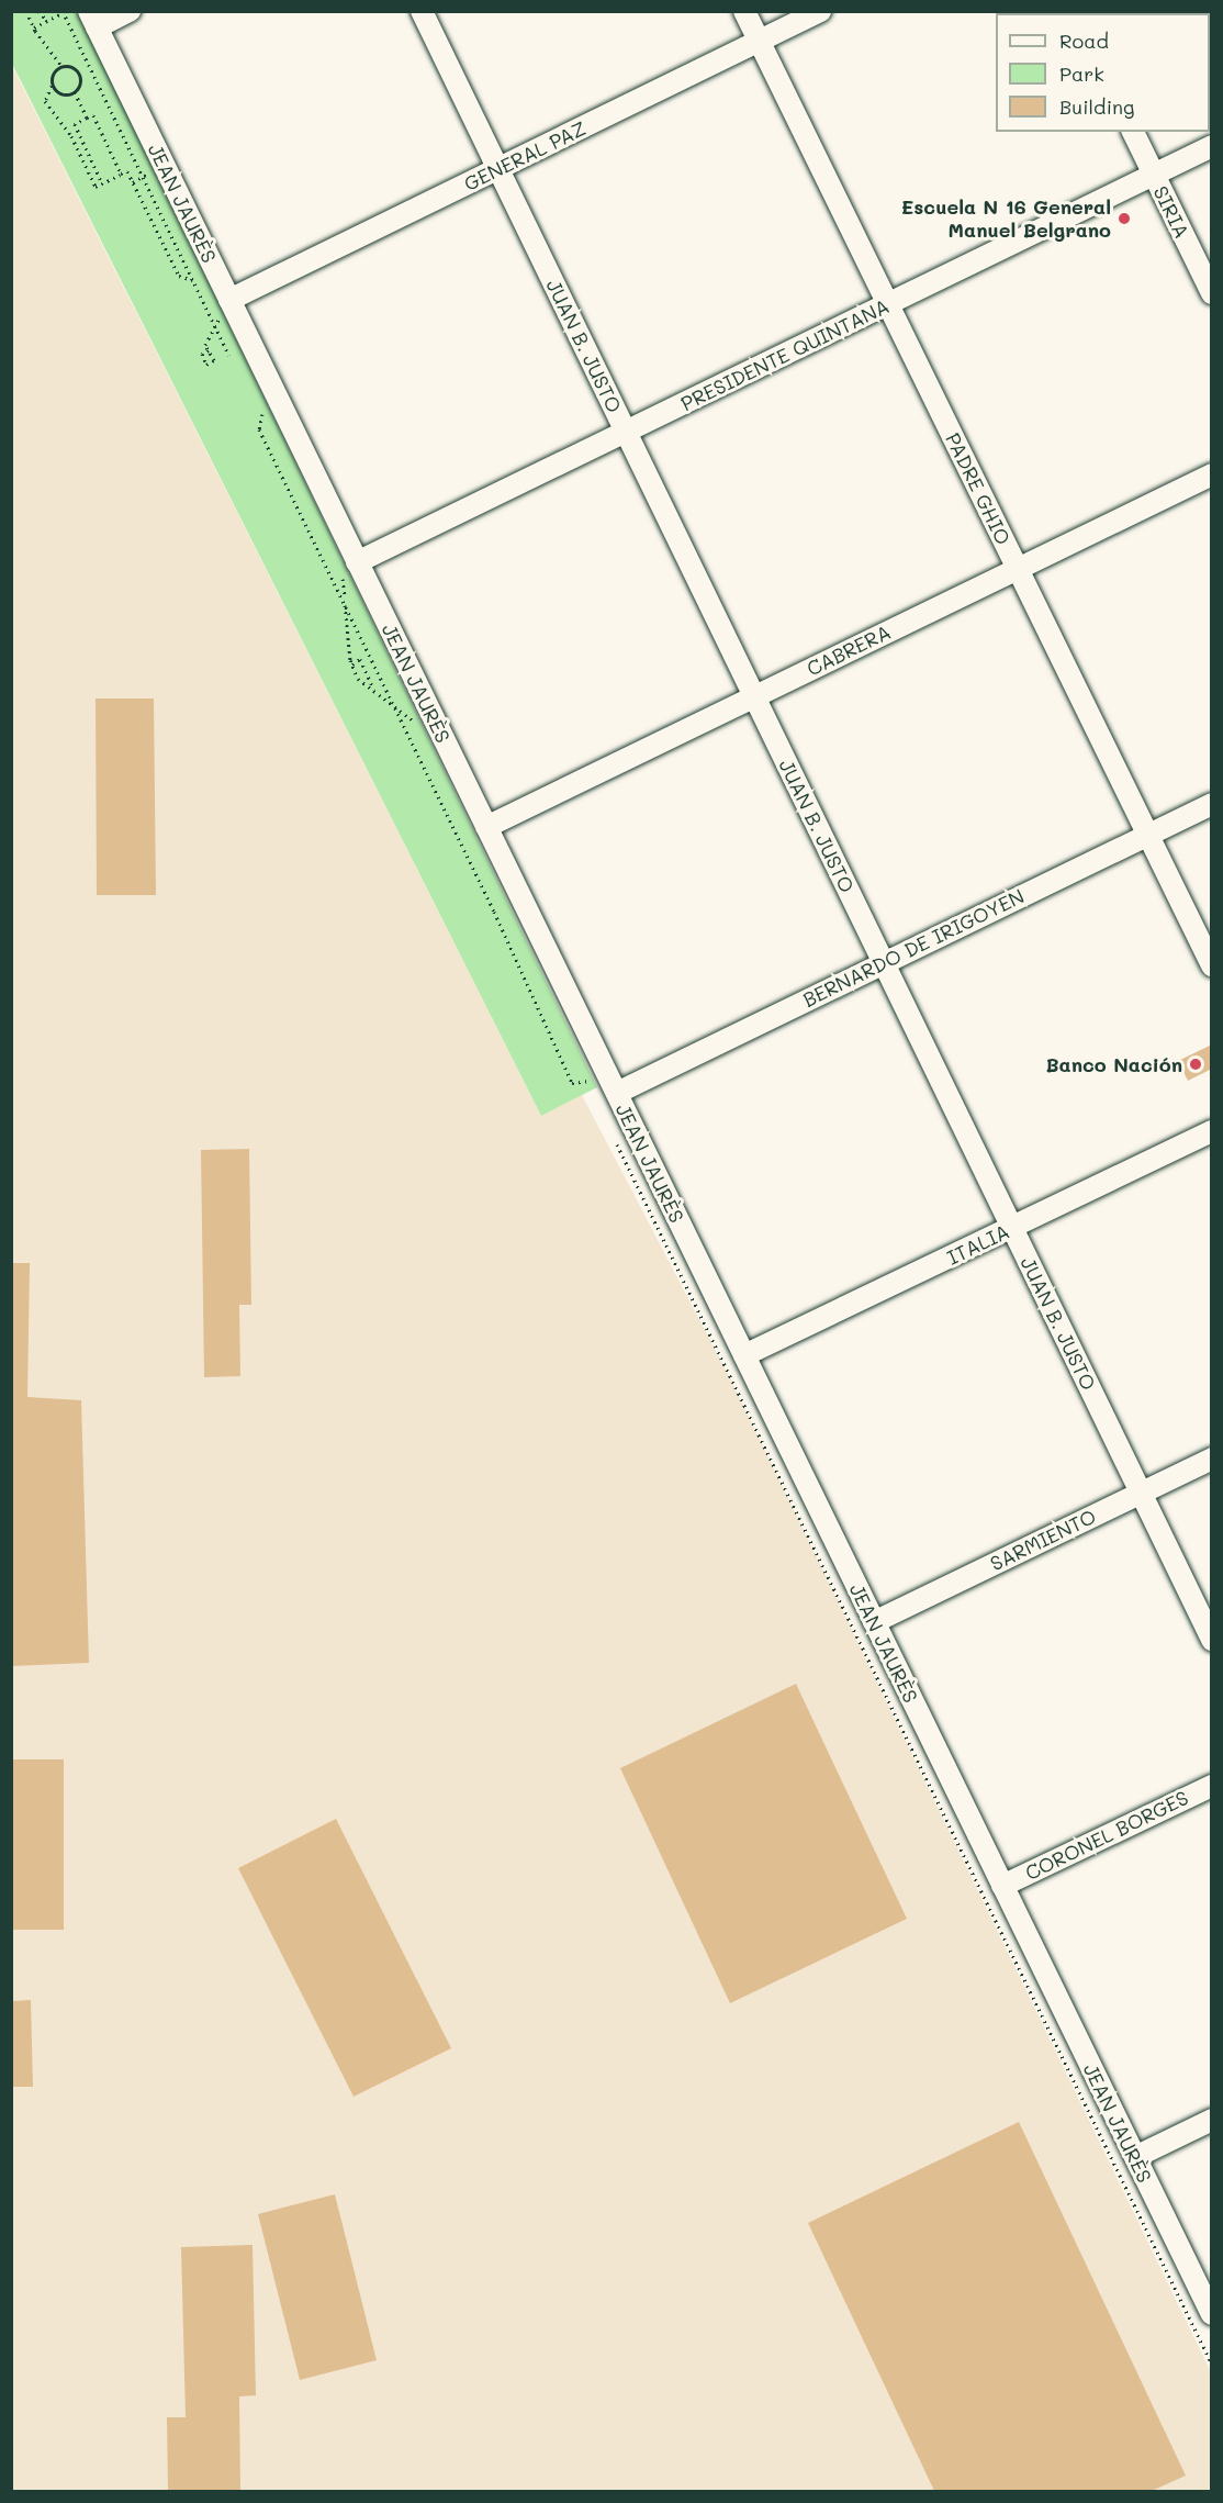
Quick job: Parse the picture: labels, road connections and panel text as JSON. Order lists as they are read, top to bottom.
{
  "streets": {
    "street": [
      "GENERAL PAZ",
      "JEAN JAURÈS",
      "SIRIA",
      "JUAN B. JUSTO",
      "PRESIDENTE QUINTANA",
      "PADRE GHIO",
      "CABRERA",
      "BERNARDO DE IRIGOYEN",
      "ITALIA",
      "SARMIENTO",
      "CORONEL BORGES"
    ]
  },
  "crossings": [
    ["GENERAL PAZ", "JEAN JAURÈS"],
    ["GENERAL PAZ", "JUAN B. JUSTO"],
    ["GENERAL PAZ", "PADRE GHIO"],
    ["JEAN JAURÈS", "PRESIDENTE QUINTANA"],
    ["JEAN JAURÈS", "CABRERA"],
    ["JEAN JAURÈS", "BERNARDO DE IRIGOYEN"],
    ["JEAN JAURÈS", "ITALIA"],
    ["JEAN JAURÈS", "SARMIENTO"],
    ["JEAN JAURÈS", "CORONEL BORGES"],
    ["SIRIA", "PRESIDENTE QUINTANA"],
    ["JUAN B. JUSTO", "PRESIDENTE QUINTANA"],
    ["JUAN B. JUSTO", "CABRERA"],
    ["JUAN B. JUSTO", "BERNARDO DE IRIGOYEN"],
    ["JUAN B. JUSTO", "ITALIA"],
    ["JUAN B. JUSTO", "SARMIENTO"],
    ["PRESIDENTE QUINTANA", "PADRE GHIO"],
    ["PADRE GHIO", "CABRERA"],
    ["PADRE GHIO", "BERNARDO DE IRIGOYEN"]
  ],
  "places": ["Escuela N 16 General Manuel Belgrano", "Banco Nación"],
  "legend": ["Road", "Park", "Building"]
}
